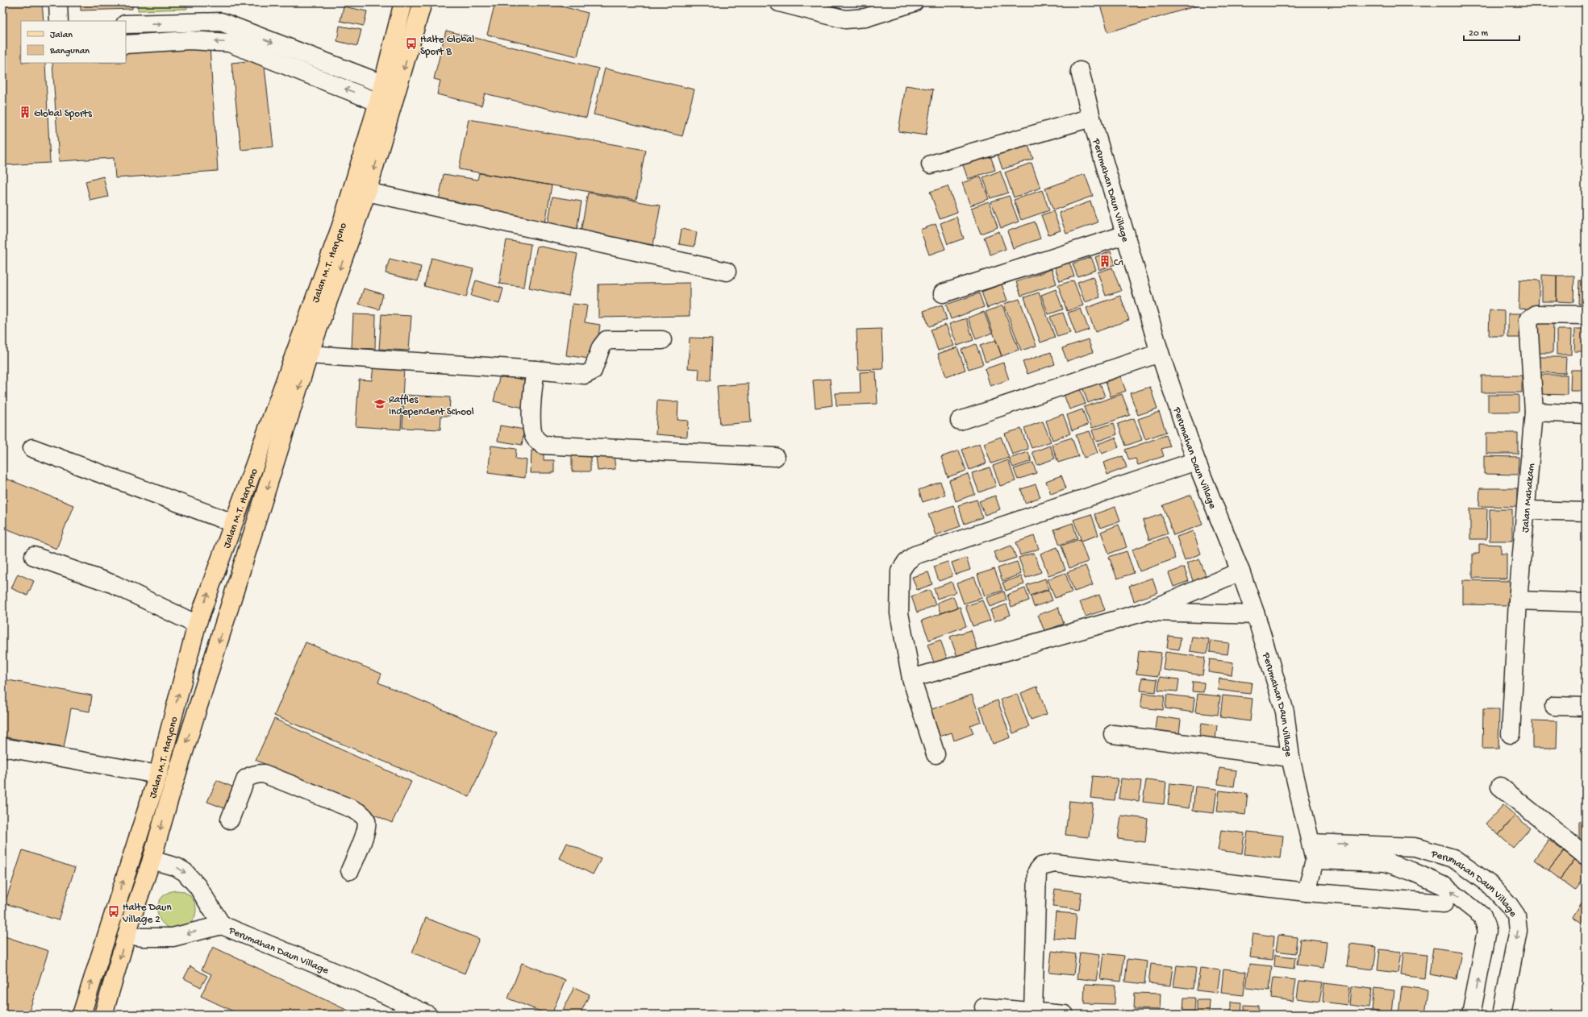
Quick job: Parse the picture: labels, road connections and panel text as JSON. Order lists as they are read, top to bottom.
{
  "streets": {
    "main road": ["Jalan M.T. Haryono"],
    "street": ["Perumahan Daun Village", "Jalan Mahakam"]
  },
  "crossings": [
    ["Perumahan Daun Village", "Jalan M.T. Haryono"]
  ],
  "places": {
    "bus stop": ["Halte Global Sport B", "Halte Daun Village 2"],
    "building": ["Global Sports", "C1"],
    "school or university": ["Raffles Independent School"]
  },
  "legend": ["Jalan", "Bangunan"],
  "scale_bar": "20 m"
}
